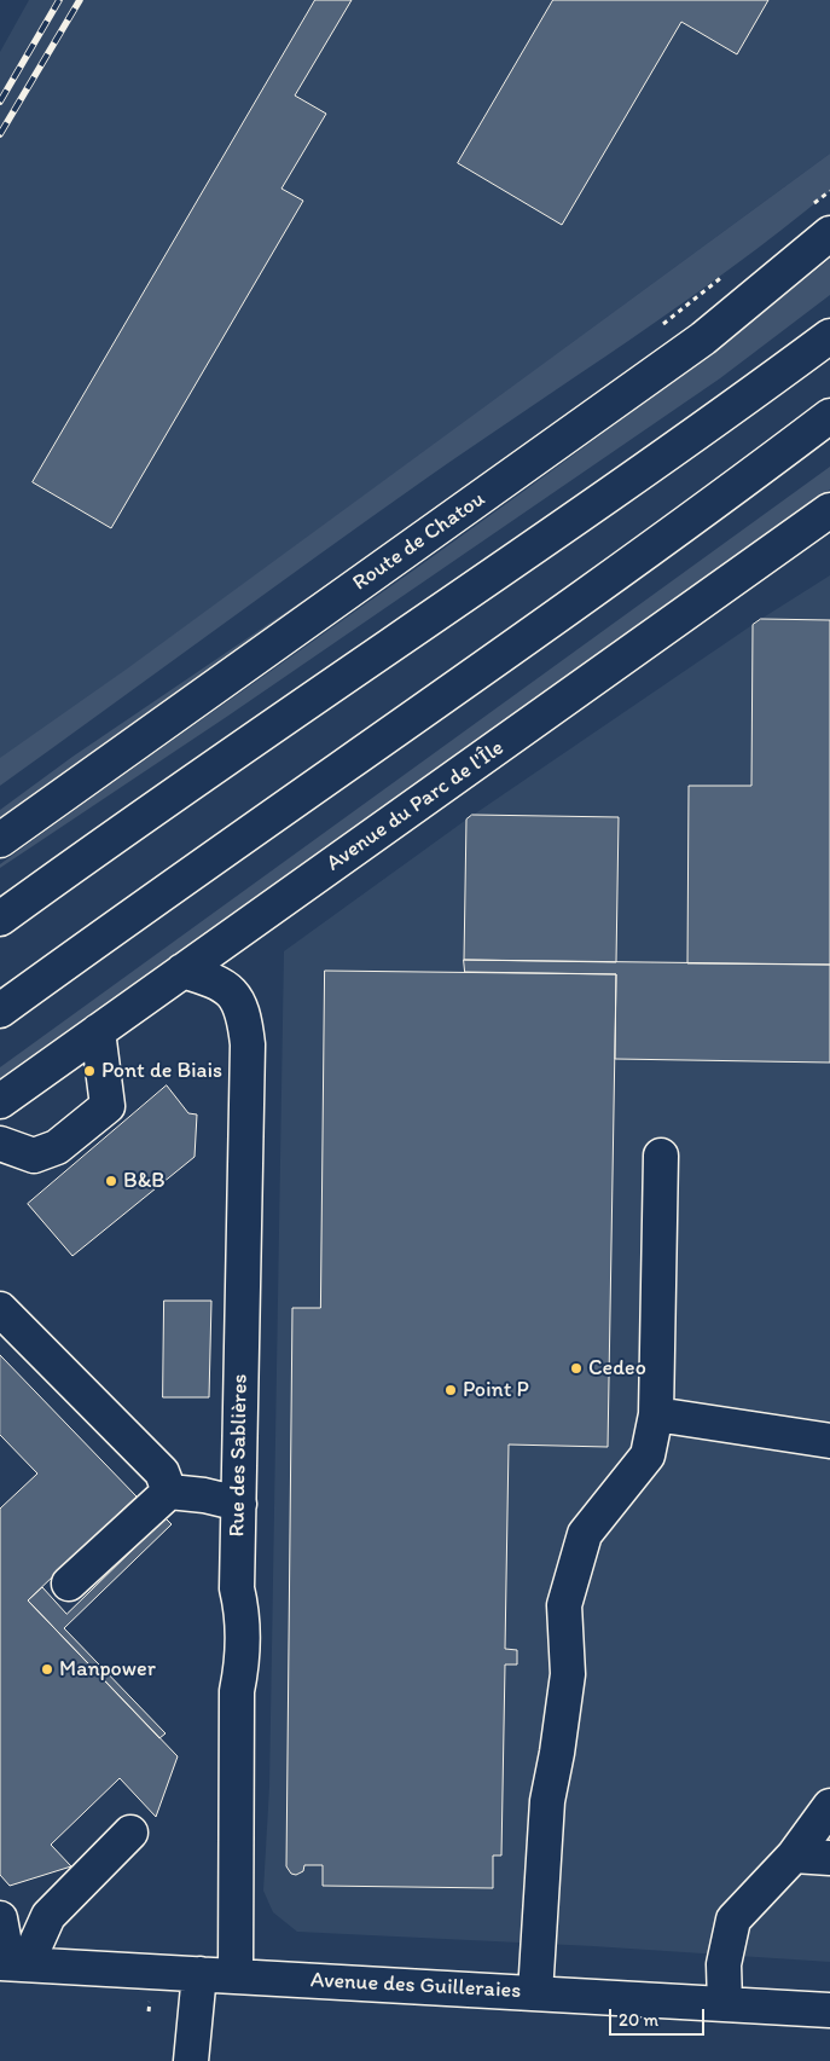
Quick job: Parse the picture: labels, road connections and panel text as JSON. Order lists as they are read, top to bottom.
{
  "streets": {
    "main road": [
      "Route de Chatou",
      "Avenue du Parc de l'Île",
      "Rue des Sablières",
      "Avenue des Guilleraies"
    ]
  },
  "crossings": [
    ["Avenue du Parc de l'Île", "Rue des Sablières"],
    ["Rue des Sablières", "Avenue des Guilleraies"]
  ],
  "places": [
    "Pont de Biais",
    "B&B",
    "Cedeo",
    "Point P",
    "Manpower"
  ],
  "scale_bar": "20 m"
}
